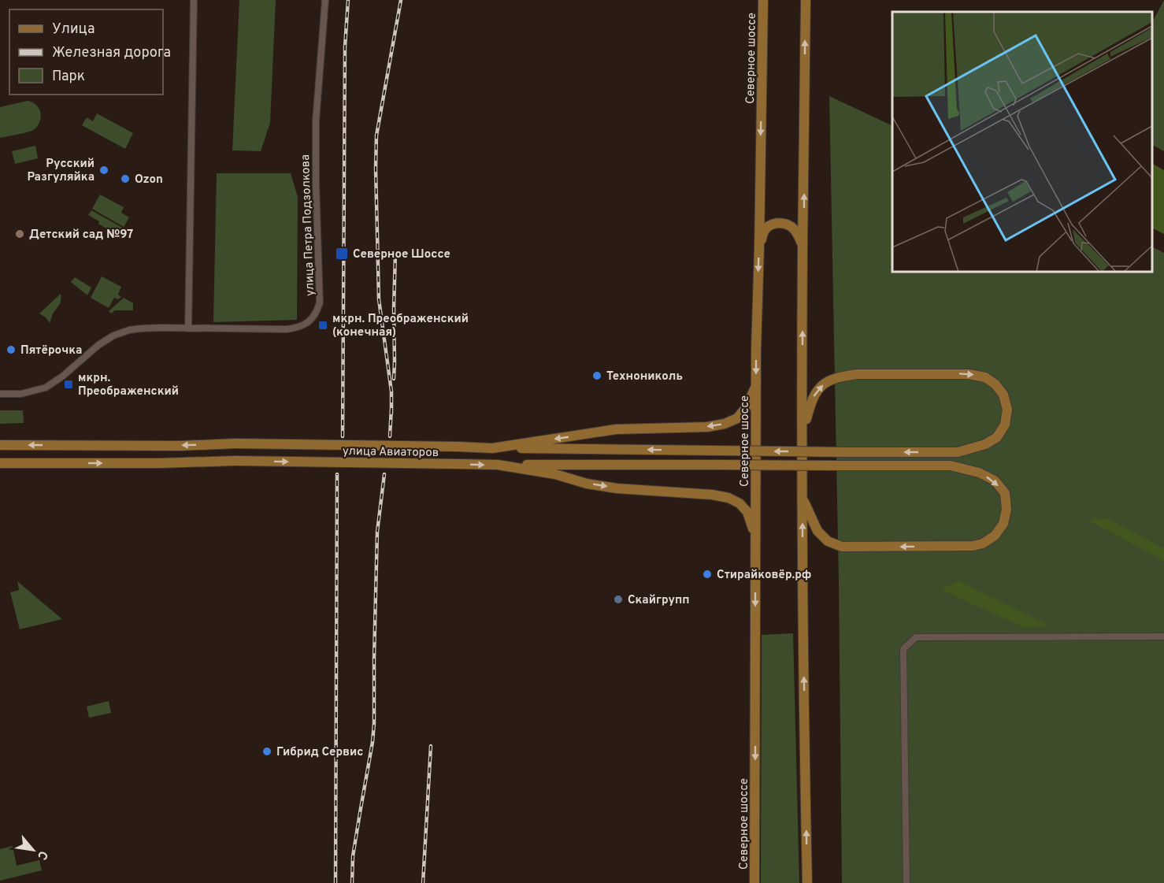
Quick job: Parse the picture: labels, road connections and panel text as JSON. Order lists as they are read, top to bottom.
{
  "streets": {
    "main road": ["Северное шоссе", "улица Авиаторов"],
    "street": ["улица Петра Подзолкова"]
  },
  "crossings": [
    ["Северное шоссе", "улица Авиаторов"]
  ],
  "places": {
    "other": [
      "Русский Разгуляйка",
      "Ozon",
      "Детский сад №97",
      "Пятёрочка",
      "Технониколь",
      "Стирайковёр.рф",
      "Скайгрупп",
      "Гибрид Сервис"
    ],
    "transit": ["Северное Шоссе", "мкрн. Преображенский (конечная)", "мкрн. Преображенский"]
  },
  "legend": ["Улица", "Железная дорога", "Парк"],
  "north": "bottom right"
}
